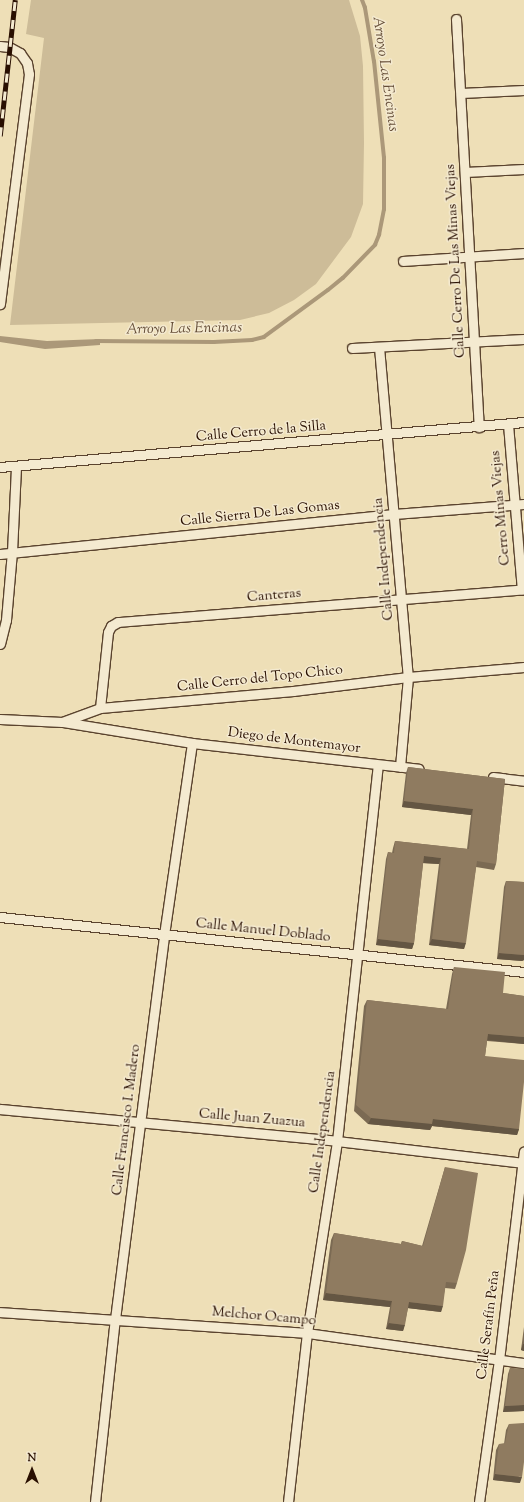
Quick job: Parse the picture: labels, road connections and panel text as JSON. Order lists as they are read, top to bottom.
{
  "streets": {
    "street": [
      "Calle Cerro De Las Minas Viejas",
      "Calle Cerro de la Silla",
      "Cerro Minas Viejas",
      "Calle Sierra De Las Gomas",
      "Calle Independencia",
      "Canteras",
      "Calle Cerro del Topo Chico",
      "Diego de Montemayor",
      "Calle Manuel Doblado",
      "Calle Juan Zuazua",
      "Calle Francisco I. Madero",
      "Melchor Ocampo",
      "Calle Serafín Peña"
    ]
  },
  "crossings": [
    ["Calle Cerro De Las Minas Viejas", "Calle Cerro de la Silla"],
    ["Calle Cerro de la Silla", "Cerro Minas Viejas"],
    ["Calle Cerro de la Silla", "Calle Independencia"],
    ["Cerro Minas Viejas", "Calle Sierra De Las Gomas"],
    ["Cerro Minas Viejas", "Canteras"],
    ["Calle Sierra De Las Gomas", "Calle Independencia"],
    ["Calle Independencia", "Canteras"],
    ["Calle Independencia", "Calle Cerro del Topo Chico"],
    ["Calle Independencia", "Diego de Montemayor"],
    ["Calle Independencia", "Calle Manuel Doblado"],
    ["Calle Independencia", "Calle Juan Zuazua"],
    ["Calle Independencia", "Melchor Ocampo"],
    ["Canteras", "Calle Cerro del Topo Chico"],
    ["Calle Cerro del Topo Chico", "Diego de Montemayor"],
    ["Diego de Montemayor", "Calle Francisco I. Madero"],
    ["Calle Manuel Doblado", "Calle Francisco I. Madero"],
    ["Calle Juan Zuazua", "Calle Francisco I. Madero"],
    ["Calle Juan Zuazua", "Calle Serafín Peña"],
    ["Calle Francisco I. Madero", "Melchor Ocampo"],
    ["Melchor Ocampo", "Calle Serafín Peña"]
  ],
  "water": ["Arroyo Las Encinas"],
  "north": "top"
}
